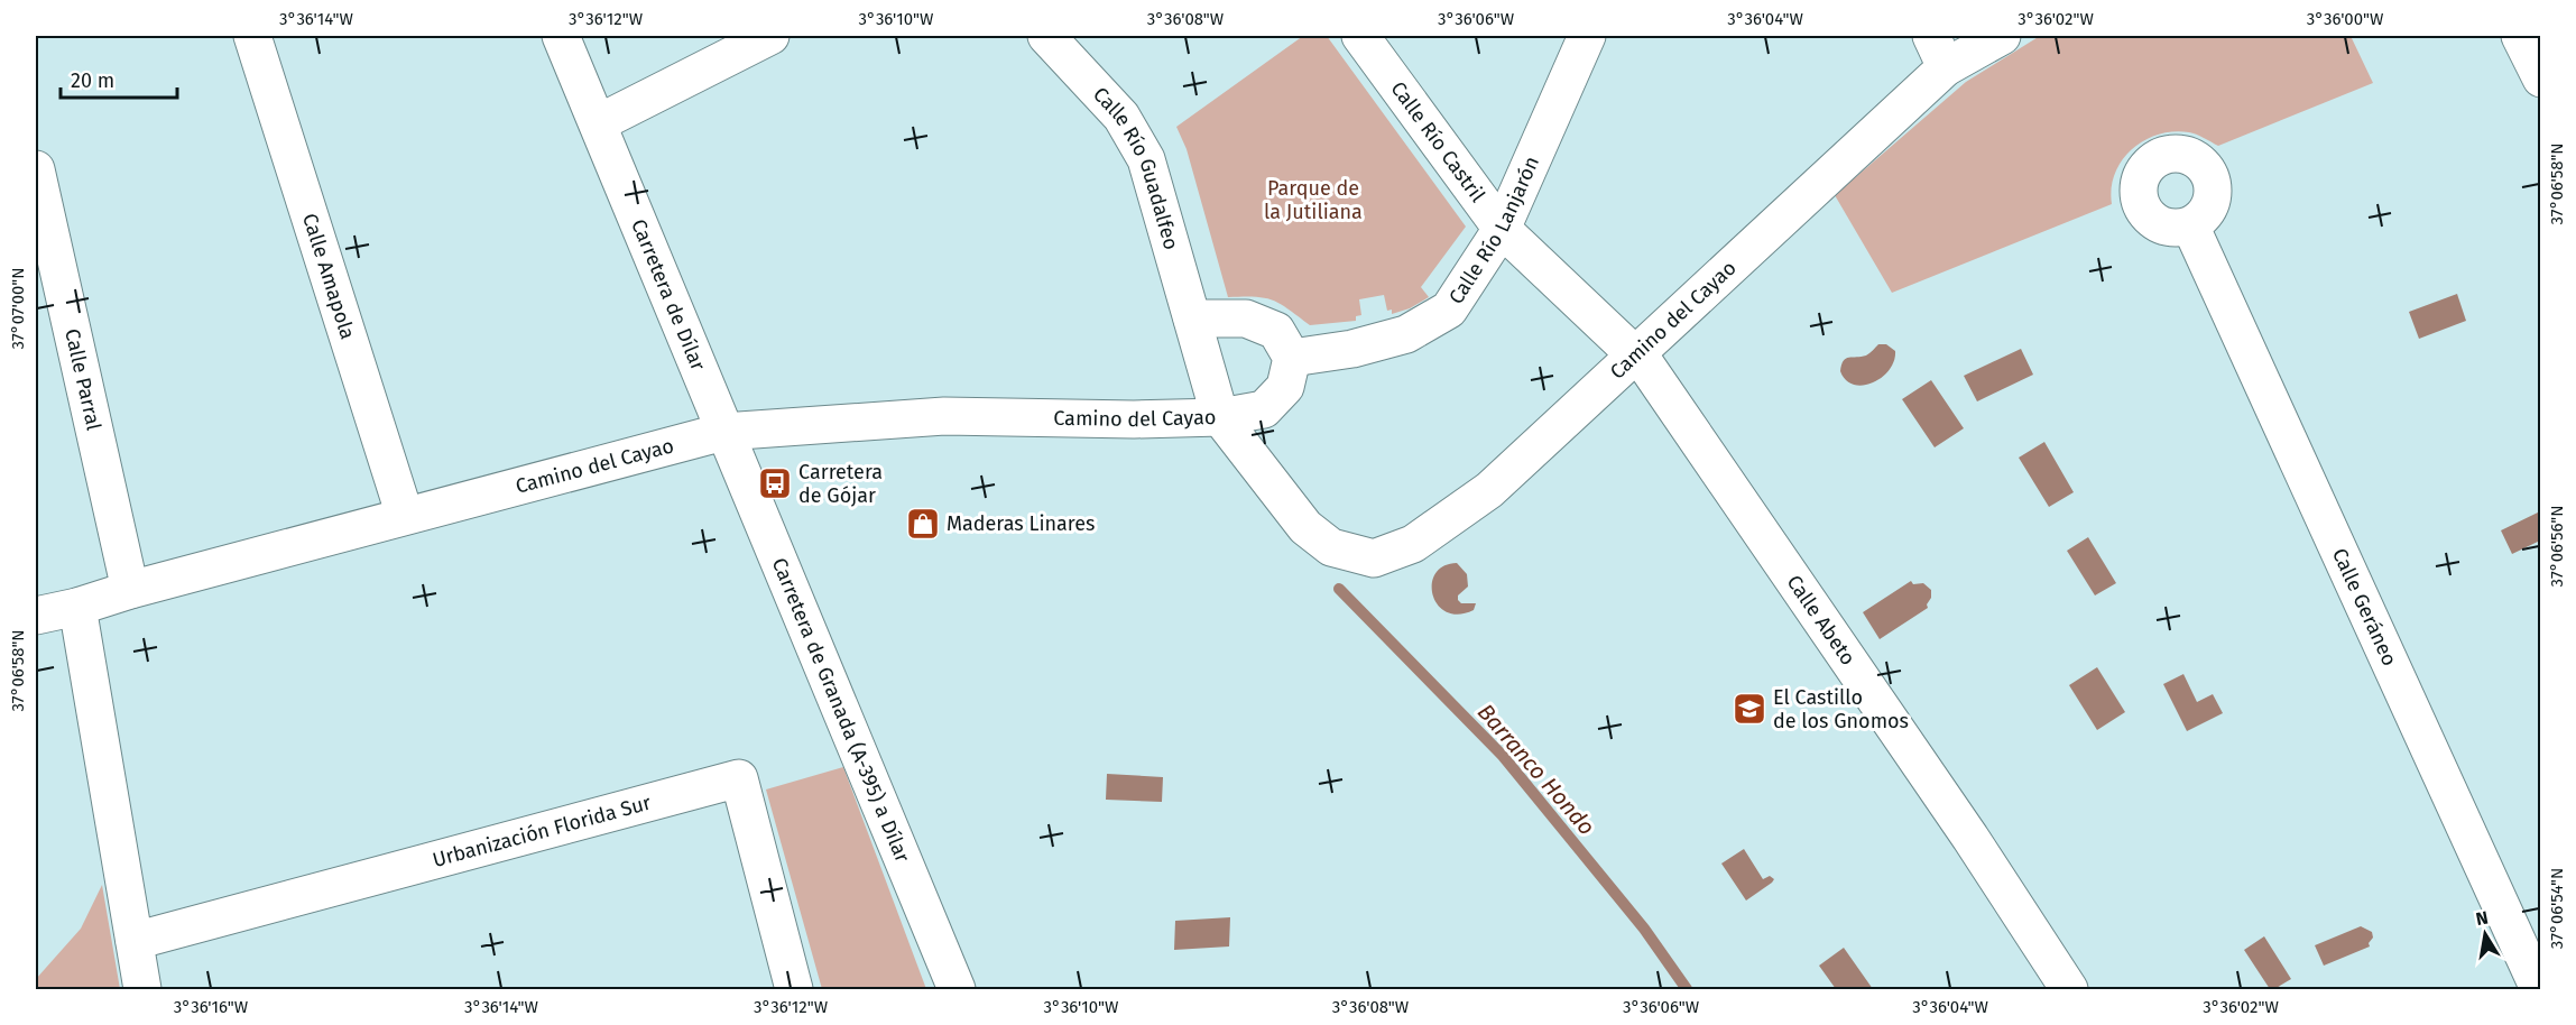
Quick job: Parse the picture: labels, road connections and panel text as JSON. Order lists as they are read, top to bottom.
{
  "streets": {
    "street": [
      "Calle Río Castril",
      "Calle Río Guadalfeo",
      "Calle Río Lanjarón",
      "Calle Amapola",
      "Carretera de Dílar",
      "Camino del Cayao",
      "Calle Parral",
      "Calle Geráneo",
      "Calle Abeto",
      "Carretera de Granada (A-395) a Dílar",
      "Urbanización Florida Sur"
    ]
  },
  "crossings": [
    ["Calle Río Castril", "Calle Río Lanjarón"],
    ["Calle Río Castril", "Camino del Cayao"],
    ["Calle Río Castril", "Calle Abeto"],
    ["Calle Río Guadalfeo", "Camino del Cayao"],
    ["Calle Amapola", "Camino del Cayao"],
    ["Carretera de Dílar", "Camino del Cayao"],
    ["Carretera de Dílar", "Carretera de Granada (A-395) a Dílar"],
    ["Camino del Cayao", "Calle Parral"],
    ["Camino del Cayao", "Calle Abeto"],
    ["Camino del Cayao", "Carretera de Granada (A-395) a Dílar"]
  ],
  "water": ["Barranco Hondo"],
  "parks": ["Parque de la Jutiliana"],
  "places": {
    "bus stop": ["Carretera de Gójar"],
    "shop": ["Maderas Linares"],
    "school or university": ["El Castillo de los Gnomos"]
  },
  "scale_bar": "20 m",
  "north": "top",
  "coordinates": [
    "3°36'14\"W",
    "3°36'12\"W",
    "3°36'10\"W",
    "3°36'08\"W",
    "3°36'06\"W",
    "3°36'04\"W",
    "3°36'02\"W",
    "3°36'00\"W",
    "37°06'58\"N",
    "37°07'00\"N",
    "37°06'56\"N",
    "37°06'54\"N",
    "3°36'16\"W"
  ]
}
